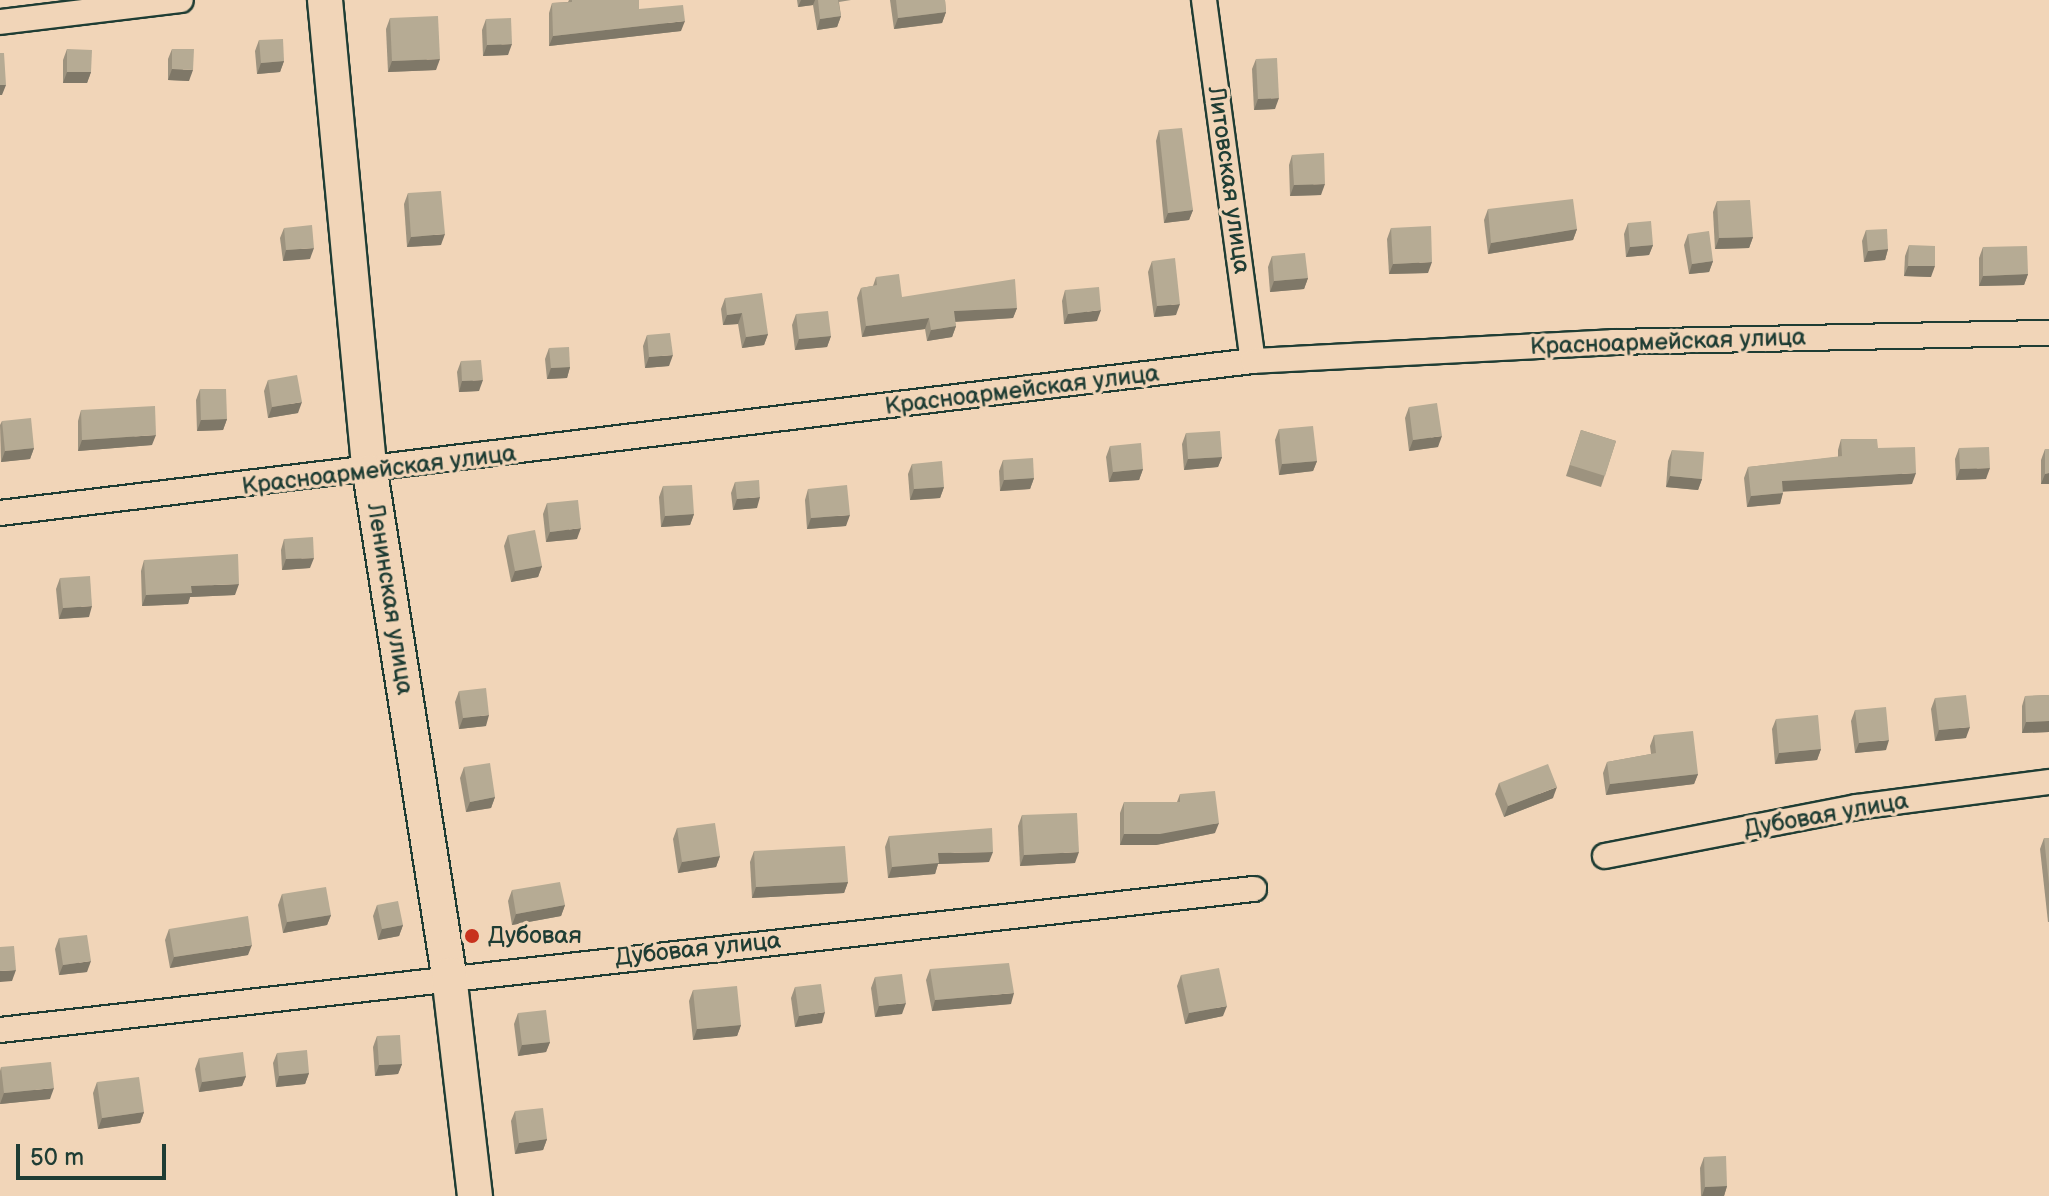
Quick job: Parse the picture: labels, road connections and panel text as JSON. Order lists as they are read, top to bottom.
{
  "streets": {
    "main road": ["Ленинская улица"],
    "street": ["Литовская улица", "Красноармейская улица", "Дубовая улица"]
  },
  "crossings": [
    ["Литовская улица", "Красноармейская улица"],
    ["Красноармейская улица", "Ленинская улица"],
    ["Ленинская улица", "Дубовая улица"]
  ],
  "places": ["Дубовая"],
  "scale_bar": "50 m"
}
